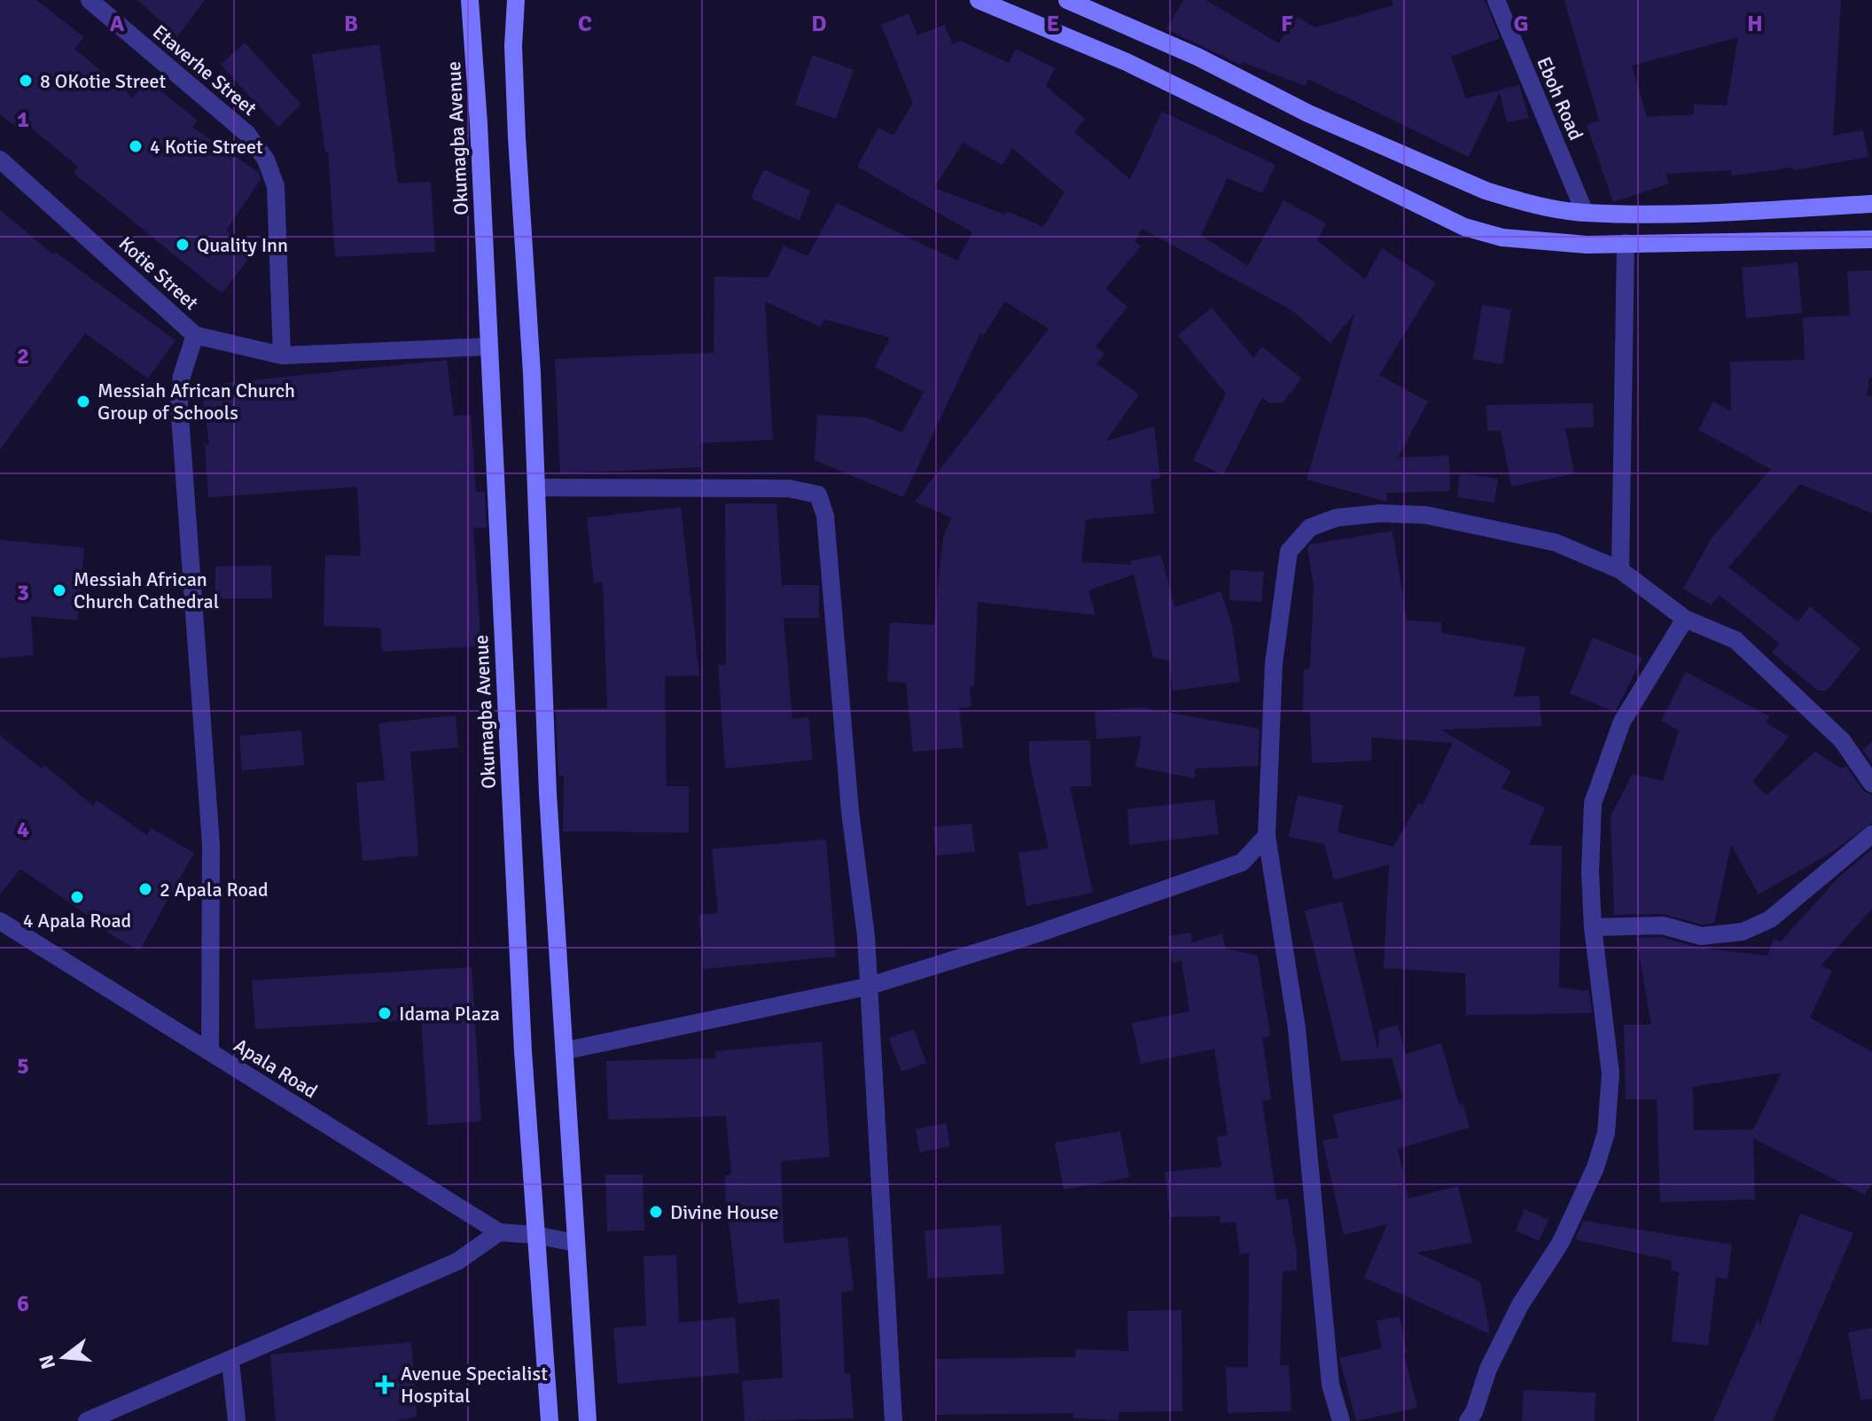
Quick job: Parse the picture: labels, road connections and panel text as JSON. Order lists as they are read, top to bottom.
{
  "streets": {
    "main road": ["Okumagba Avenue"],
    "street": [
      "Etaverhe Street",
      "Eboh Road",
      "Kotie Street",
      "Apala Road"
    ]
  },
  "crossings": [
    ["Etaverhe Street", "Kotie Street"],
    ["Okumagba Avenue", "Kotie Street"],
    ["Okumagba Avenue", "Apala Road"]
  ],
  "places": {
    "other": [
      "8 OKotie Street",
      "4 Kotie Street",
      "Quality Inn",
      "Messiah African Church Group of Schools",
      "Messiah African Church Cathedral",
      "2 Apala Road",
      "4 Apala Road",
      "Idama Plaza",
      "Divine House"
    ],
    "health": ["Avenue Specialist Hospital"]
  },
  "north": "left",
  "grid": {
    "columns": [
      "A",
      "B",
      "C",
      "D",
      "E",
      "F",
      "G",
      "H"
    ],
    "rows": [
      "1",
      "2",
      "3",
      "4",
      "5",
      "6"
    ]
  }
}
